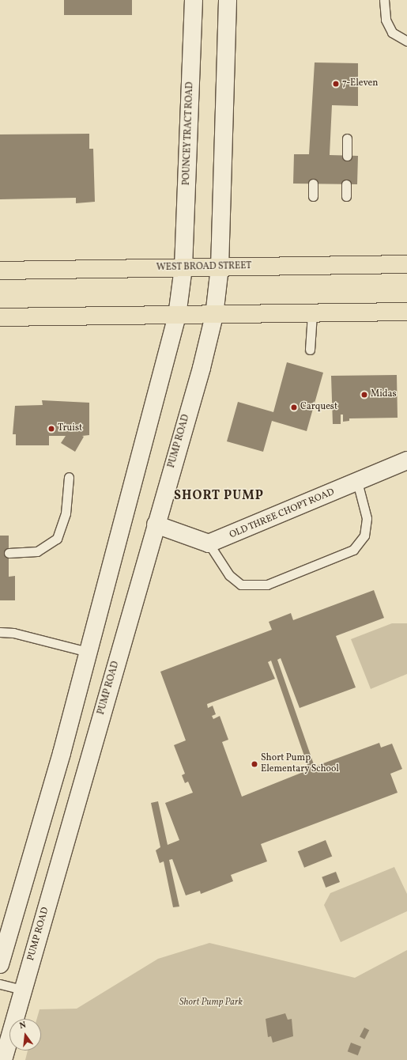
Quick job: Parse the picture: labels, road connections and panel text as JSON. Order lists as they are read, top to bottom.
{
  "streets": {
    "main road": [
      "POUNCEY TRACT ROAD",
      "WEST BROAD STREET",
      "PUMP ROAD",
      "OLD THREE CHOPT ROAD"
    ]
  },
  "crossings": [
    ["POUNCEY TRACT ROAD", "WEST BROAD STREET"],
    ["WEST BROAD STREET", "PUMP ROAD"]
  ],
  "districts": ["SHORT PUMP"],
  "parks": ["Short Pump Park"],
  "places": [
    "7-Eleven",
    "Midas",
    "Carquest",
    "Truist",
    "Short Pump Elementary School"
  ],
  "north": "top"
}
